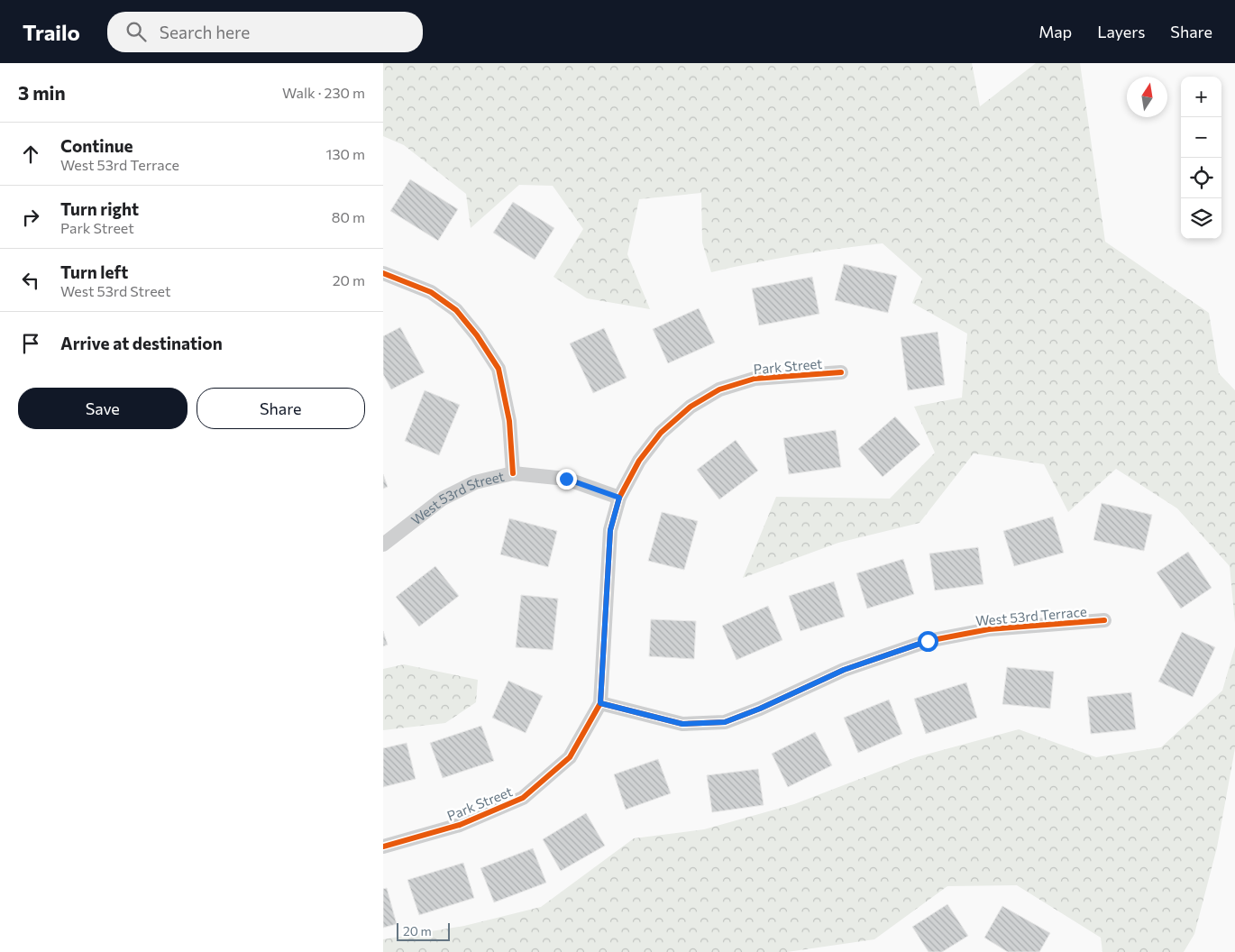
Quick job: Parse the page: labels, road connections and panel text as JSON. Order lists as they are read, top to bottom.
{
  "streets": {
    "street": ["Park Street", "West 53rd Street", "West 53rd Terrace"]
  },
  "crossings": [
    ["Park Street", "West 53rd Street"],
    ["Park Street", "West 53rd Terrace"]
  ],
  "scale_bar": "20 m",
  "north": "top",
  "page": {
    "header": "Trailo",
    "search": "Search here",
    "nav": ["Map", "Layers", "Share"],
    "heading": ["3 min", "Walk · 230 m"],
    "map_buttons": ["+", "−"],
    "list": [
      ["Continue", "West 53rd Terrace", "130 m"],
      ["Turn right", "Park Street", "80 m"],
      ["Turn left", "West 53rd Street", "20 m"],
      "Arrive at destination"
    ],
    "buttons": ["Save", "Share"],
    "scale": "20 m"
  }
}
